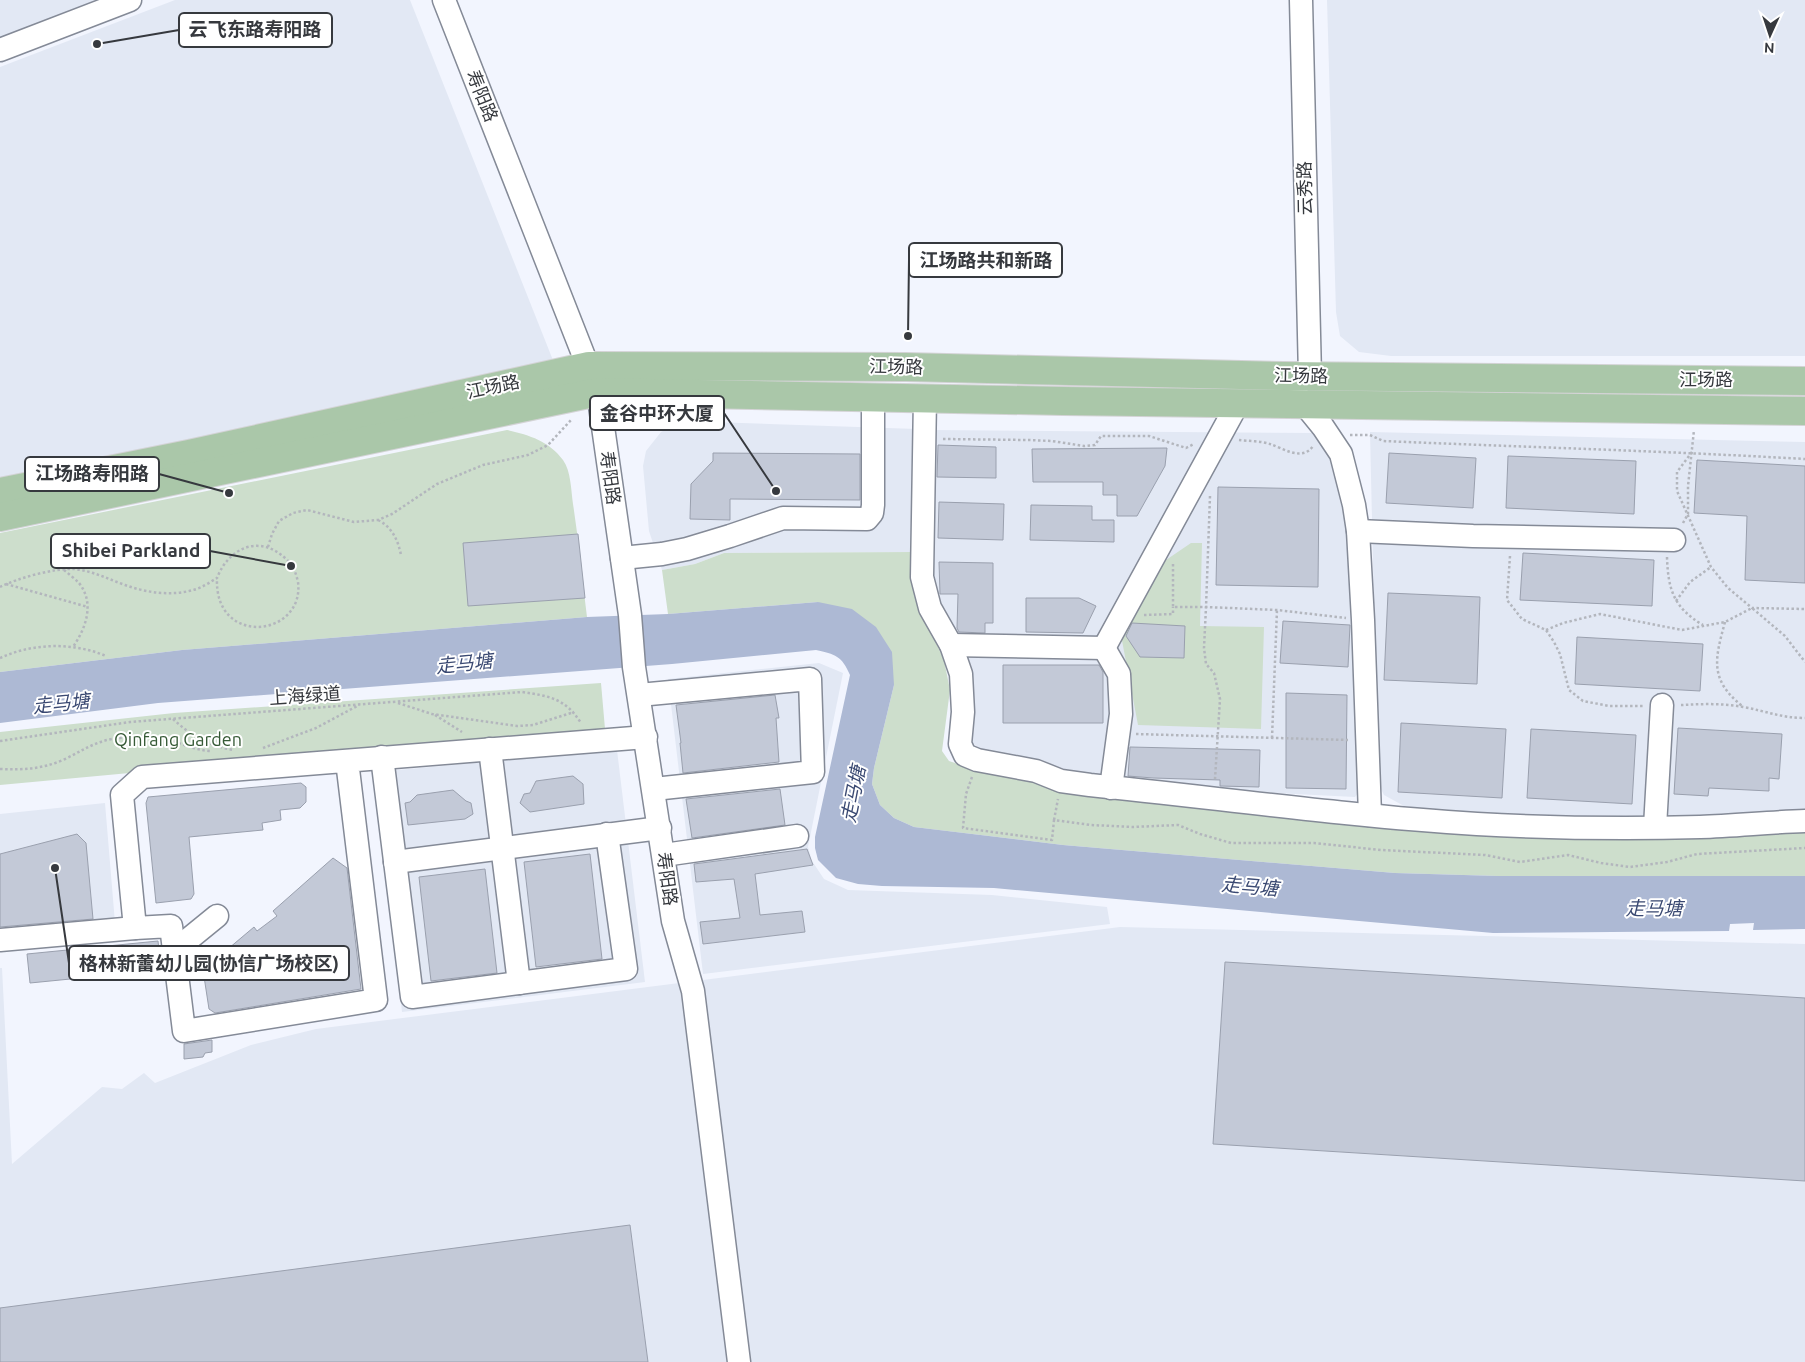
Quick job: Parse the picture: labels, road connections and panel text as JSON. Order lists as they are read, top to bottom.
{
  "streets": {
    "main road": ["江场路"],
    "street": ["寿阳路", "云秀路"],
    "path": ["上海绿道"]
  },
  "crossings": [
    ["寿阳路", "江场路"],
    ["云秀路", "江场路"]
  ],
  "water": ["走马塘"],
  "parks": ["Qinfang Garden"],
  "places": [
    "云飞东路寿阳路",
    "江场路共和新路",
    "金谷中环大厦",
    "江场路寿阳路",
    "Shibei Parkland",
    "格林新蕾幼儿园(协信广场校区)"
  ],
  "north": "bottom"
}
